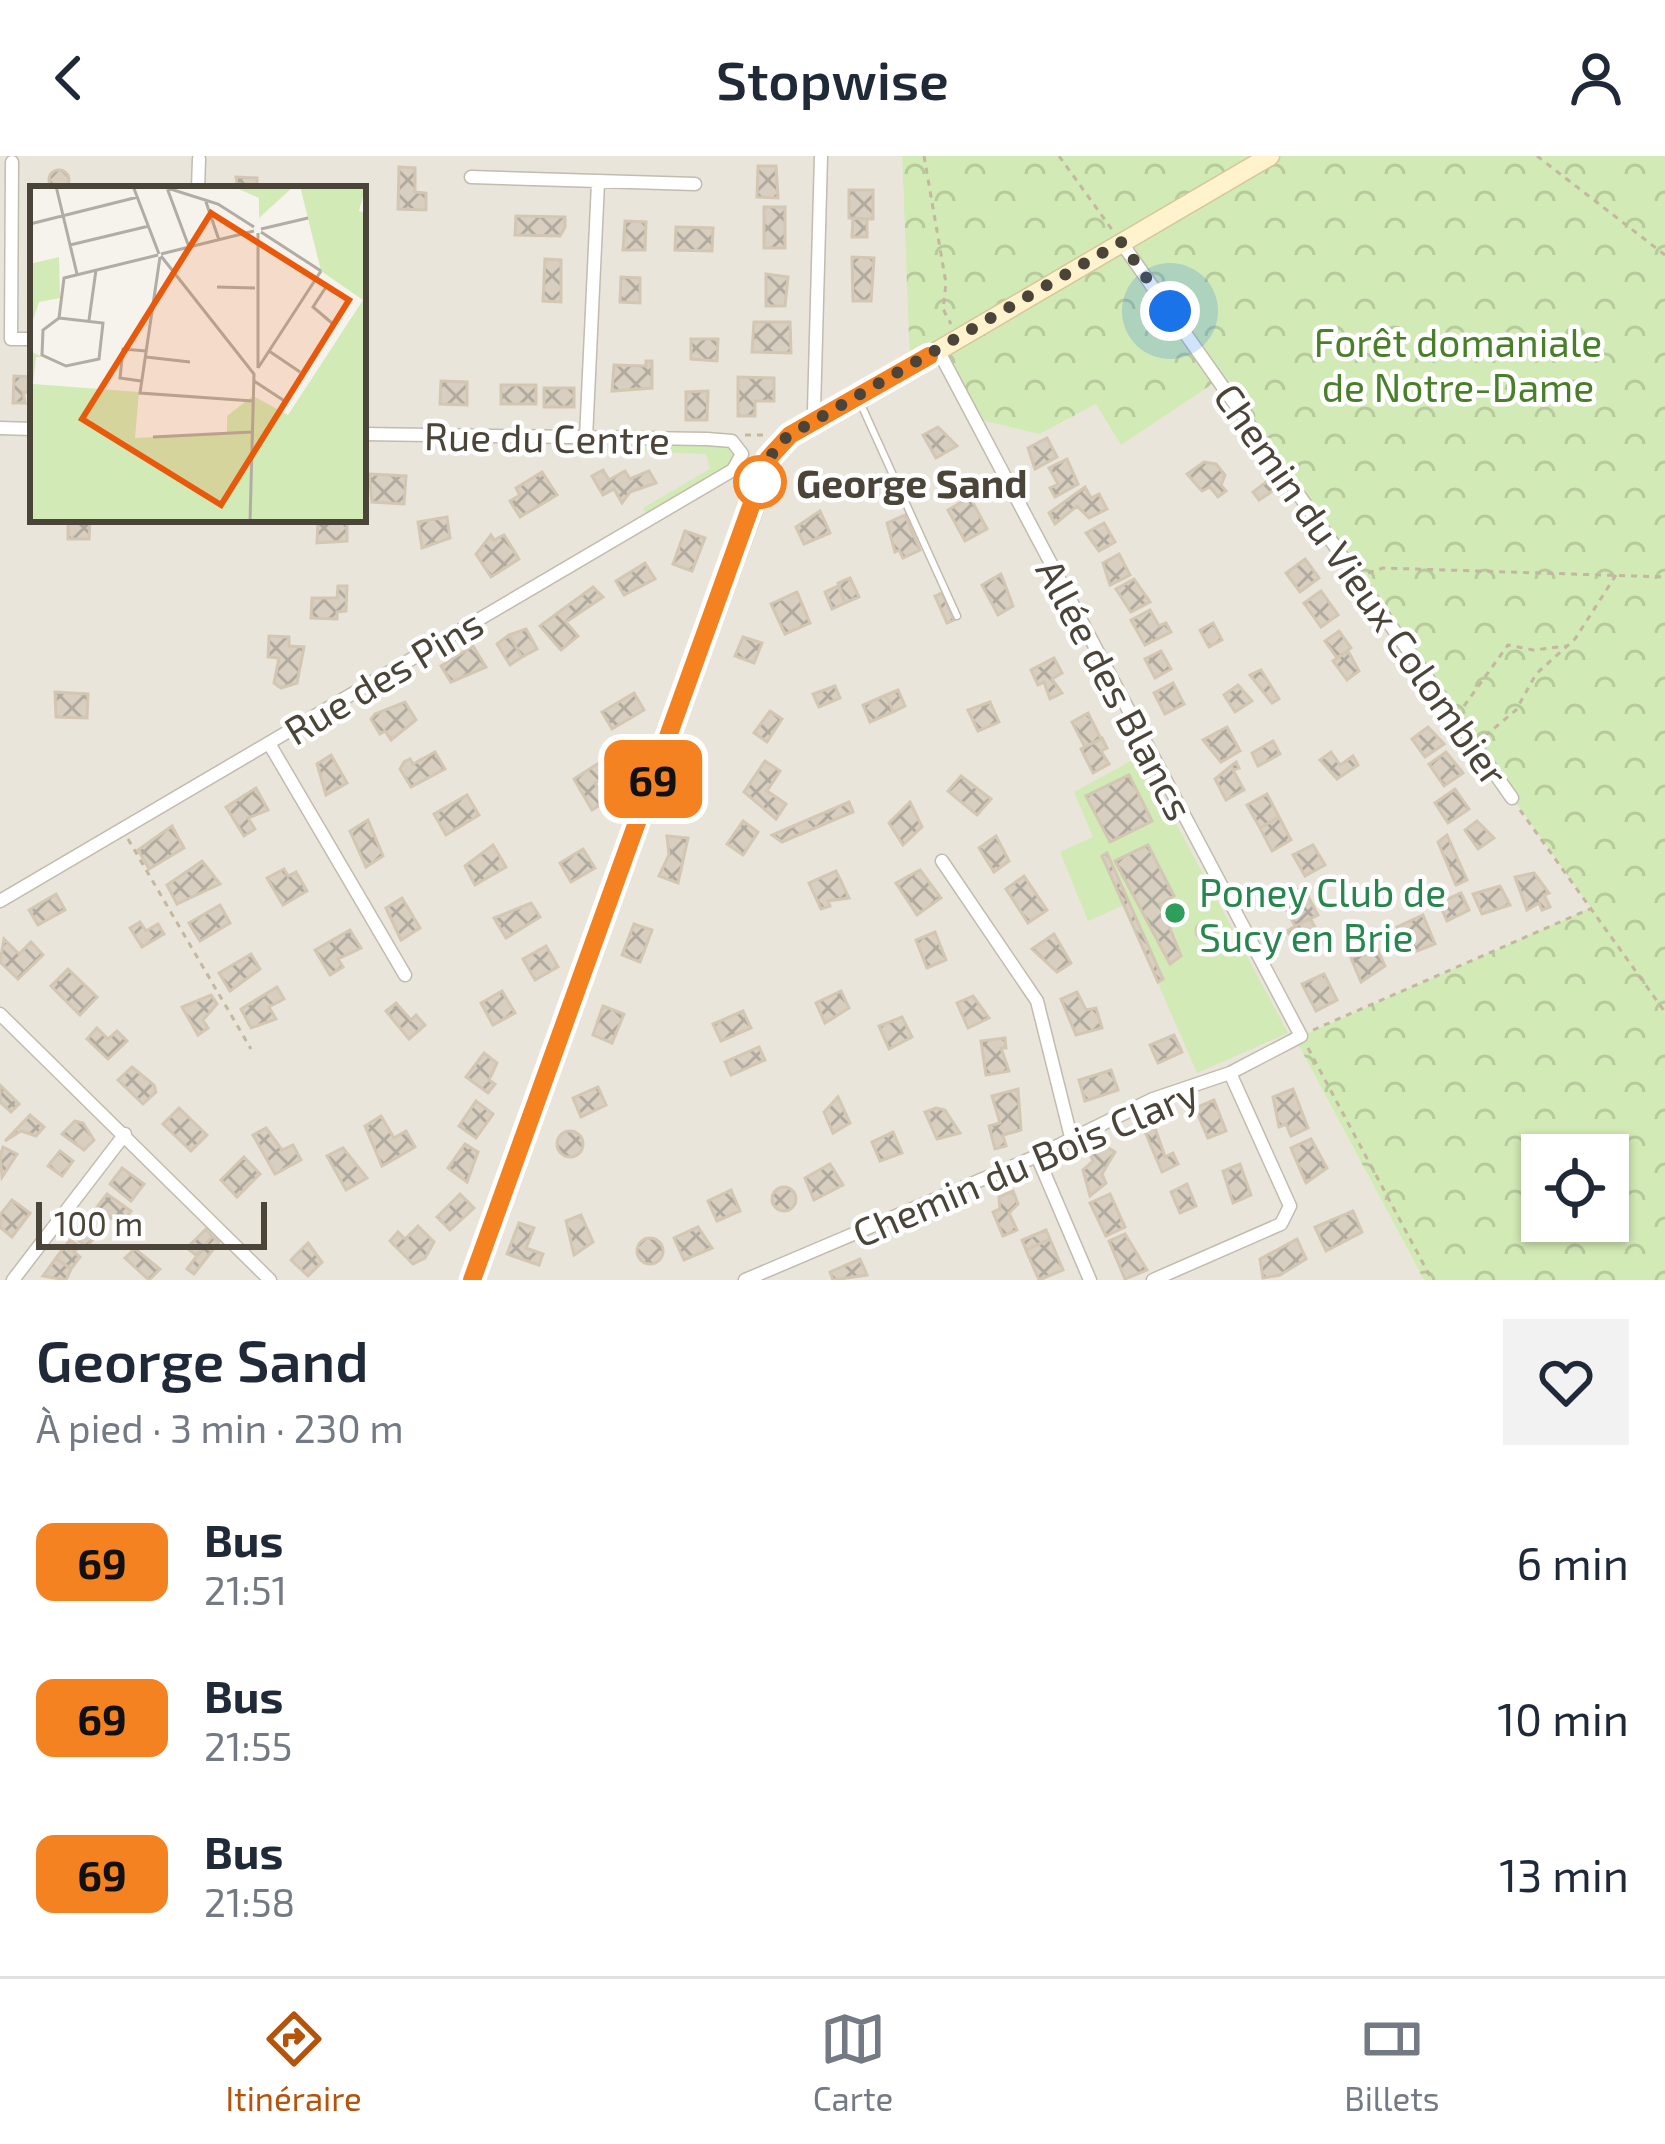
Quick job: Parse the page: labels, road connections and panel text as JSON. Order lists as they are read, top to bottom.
{
  "streets": {
    "street": [
      "Rue du Centre",
      "Chemin du Vieux Colombier",
      "Rue des Pins",
      "Allée des Blancs",
      "Chemin du Bois Clary"
    ]
  },
  "crossings": [
    ["Rue du Centre", "Rue des Pins"],
    ["Allée des Blancs", "Chemin du Bois Clary"]
  ],
  "parks": ["Forêt domaniale de Notre-Dame"],
  "places": ["George Sand", "Poney Club de Sucy en Brie"],
  "lines": ["bus line 69"],
  "scale_bar": "100 m",
  "page": {
    "header": "Stopwise",
    "on_map": "69",
    "scale": "100 m",
    "heading": ["George Sand", "À pied · 3 min · 230 m"],
    "list": [
      {
        "mark": "69",
        "name": "Bus",
        "note": "21:51",
        "value": "6 min"
      },
      {
        "mark": "69",
        "name": "Bus",
        "note": "21:55",
        "value": "10 min"
      },
      {
        "mark": "69",
        "name": "Bus",
        "note": "21:58",
        "value": "13 min"
      }
    ],
    "tabs": ["Itinéraire", "Carte", "Billets"]
  }
}
